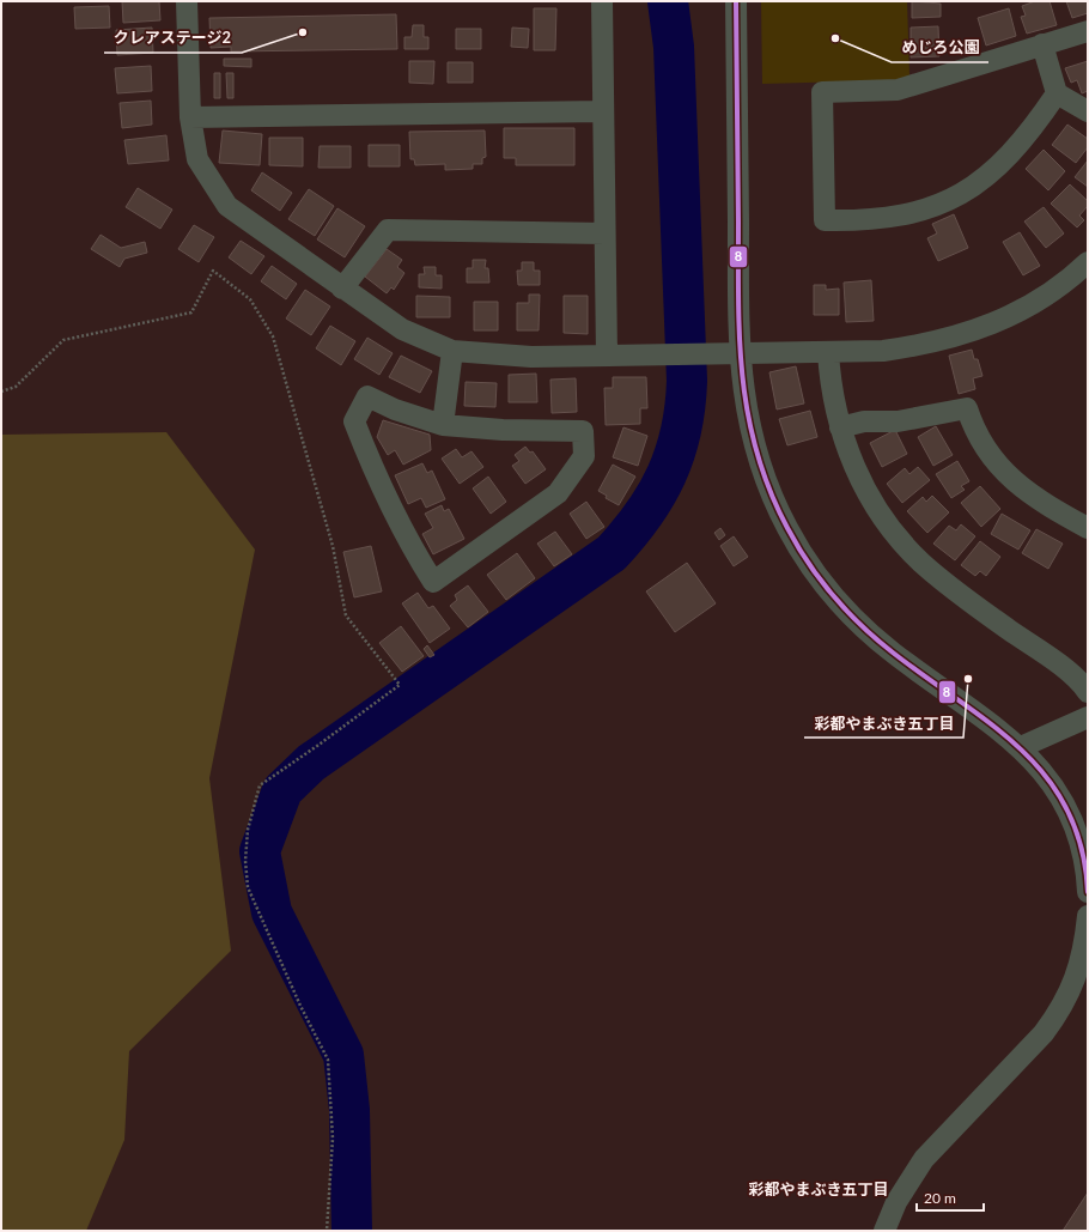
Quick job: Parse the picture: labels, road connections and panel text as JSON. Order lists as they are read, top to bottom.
{
  "districts": ["彩都やまぶき五丁目"],
  "places": ["クレアステージ2", "めじろ公園", "彩都やまぶき五丁目"],
  "lines": ["transit line 8"],
  "scale_bar": "20 m"
}
